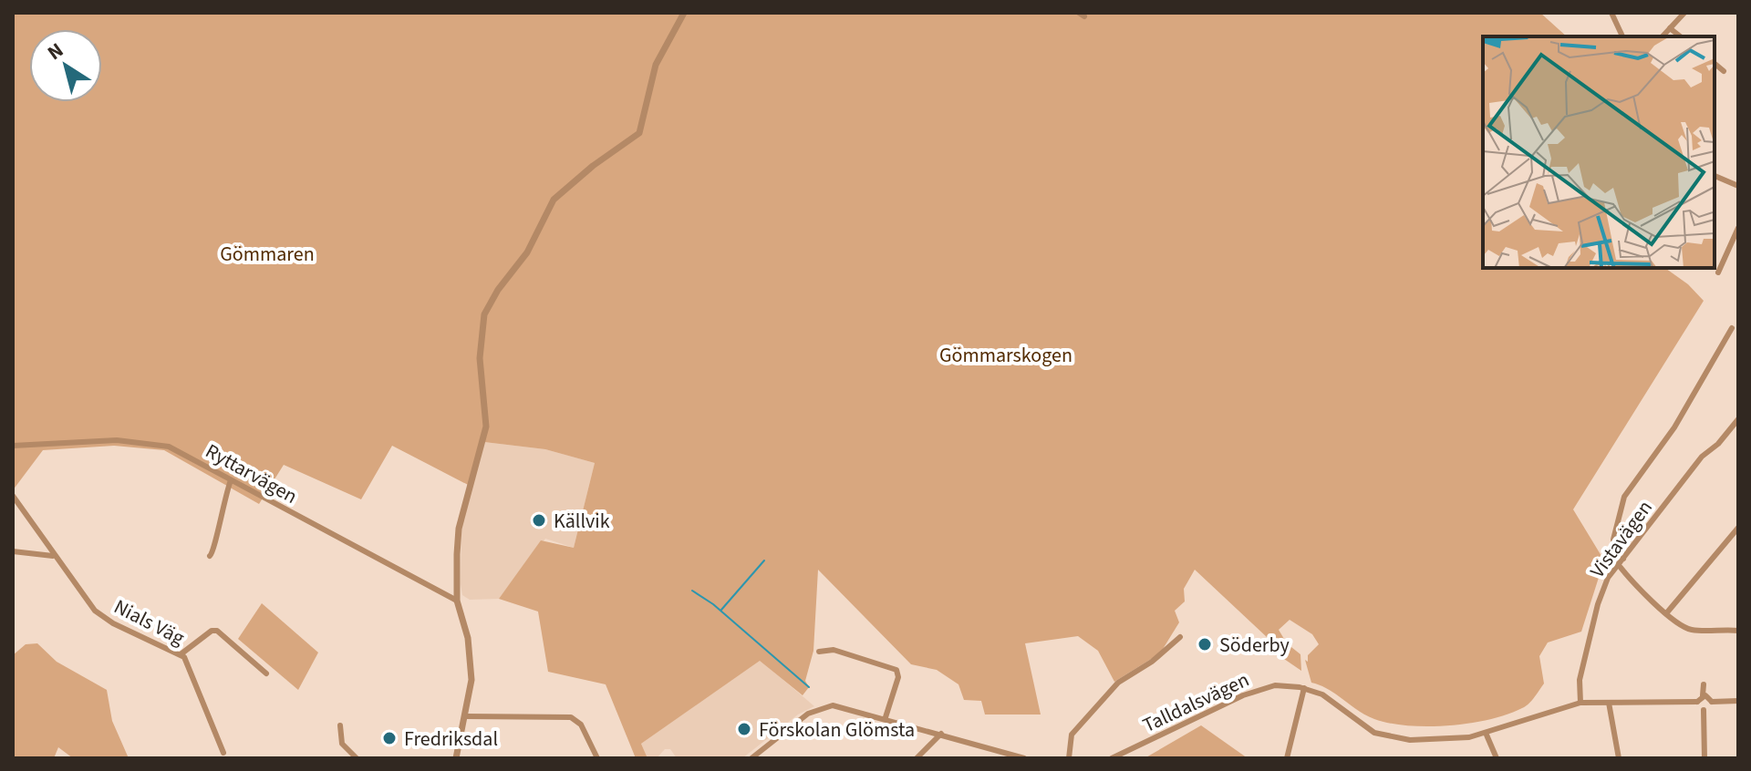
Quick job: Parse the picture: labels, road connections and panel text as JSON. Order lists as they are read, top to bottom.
{
  "streets": {
    "street": [
      "Ryttarvägen",
      "Vistavägen",
      "Nials Väg",
      "Talldalsvägen"
    ]
  },
  "crossings": [
    ["Vistavägen", "Talldalsvägen"]
  ],
  "parks": ["Gömmaren", "Gömmarskogen"],
  "places": [
    "Källvik",
    "Söderby",
    "Förskolan Glömsta",
    "Fredriksdal"
  ],
  "north": "top left"
}
